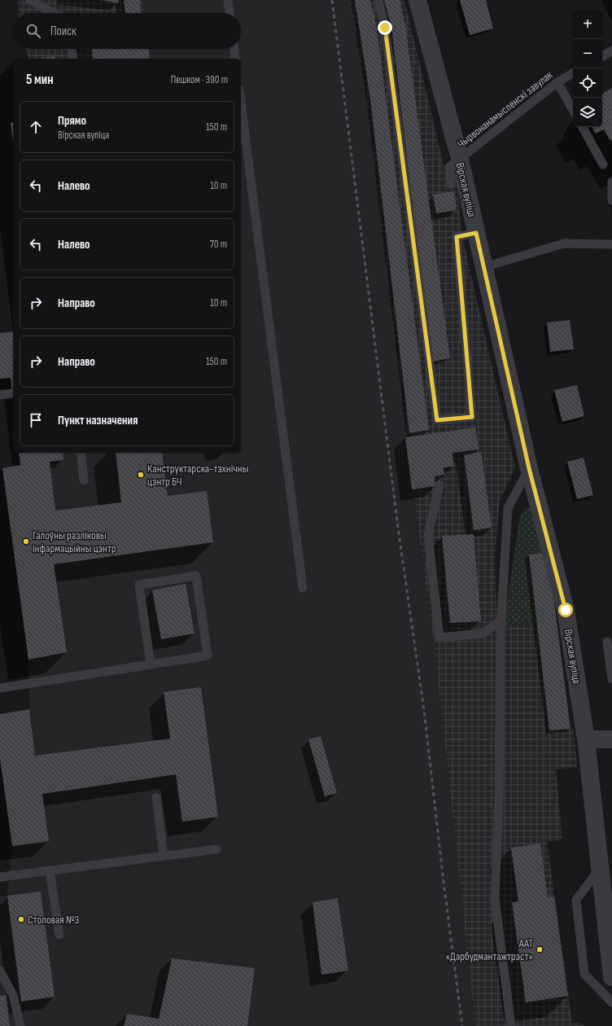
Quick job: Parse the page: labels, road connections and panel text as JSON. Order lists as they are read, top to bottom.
{
  "streets": {
    "street": ["Вірская вуліца"],
    "lane": ["Чырвонанамысленскі завулак"]
  },
  "crossings": [
    ["Чырвонанамысленскі завулак", "Вірская вуліца"]
  ],
  "places": [
    "Канструктарска-тэхнічны цэнтр БЧ",
    "Галоўны разліковы інфармацыйны цэнтр",
    "Столовая №3",
    "ААТ «Дарбудмантажтрэст»"
  ],
  "page": {
    "map_buttons": ["+", "−"],
    "search": "Поиск",
    "heading": ["5 мин", "Пешком · 390 m"],
    "list": [
      ["Прямо", "Вірская вуліца", "150 m"],
      ["Налево", "10 m"],
      ["Налево", "70 m"],
      ["Направо", "10 m"],
      ["Направо", "150 m"],
      "Пункт назначения"
    ]
  }
}
